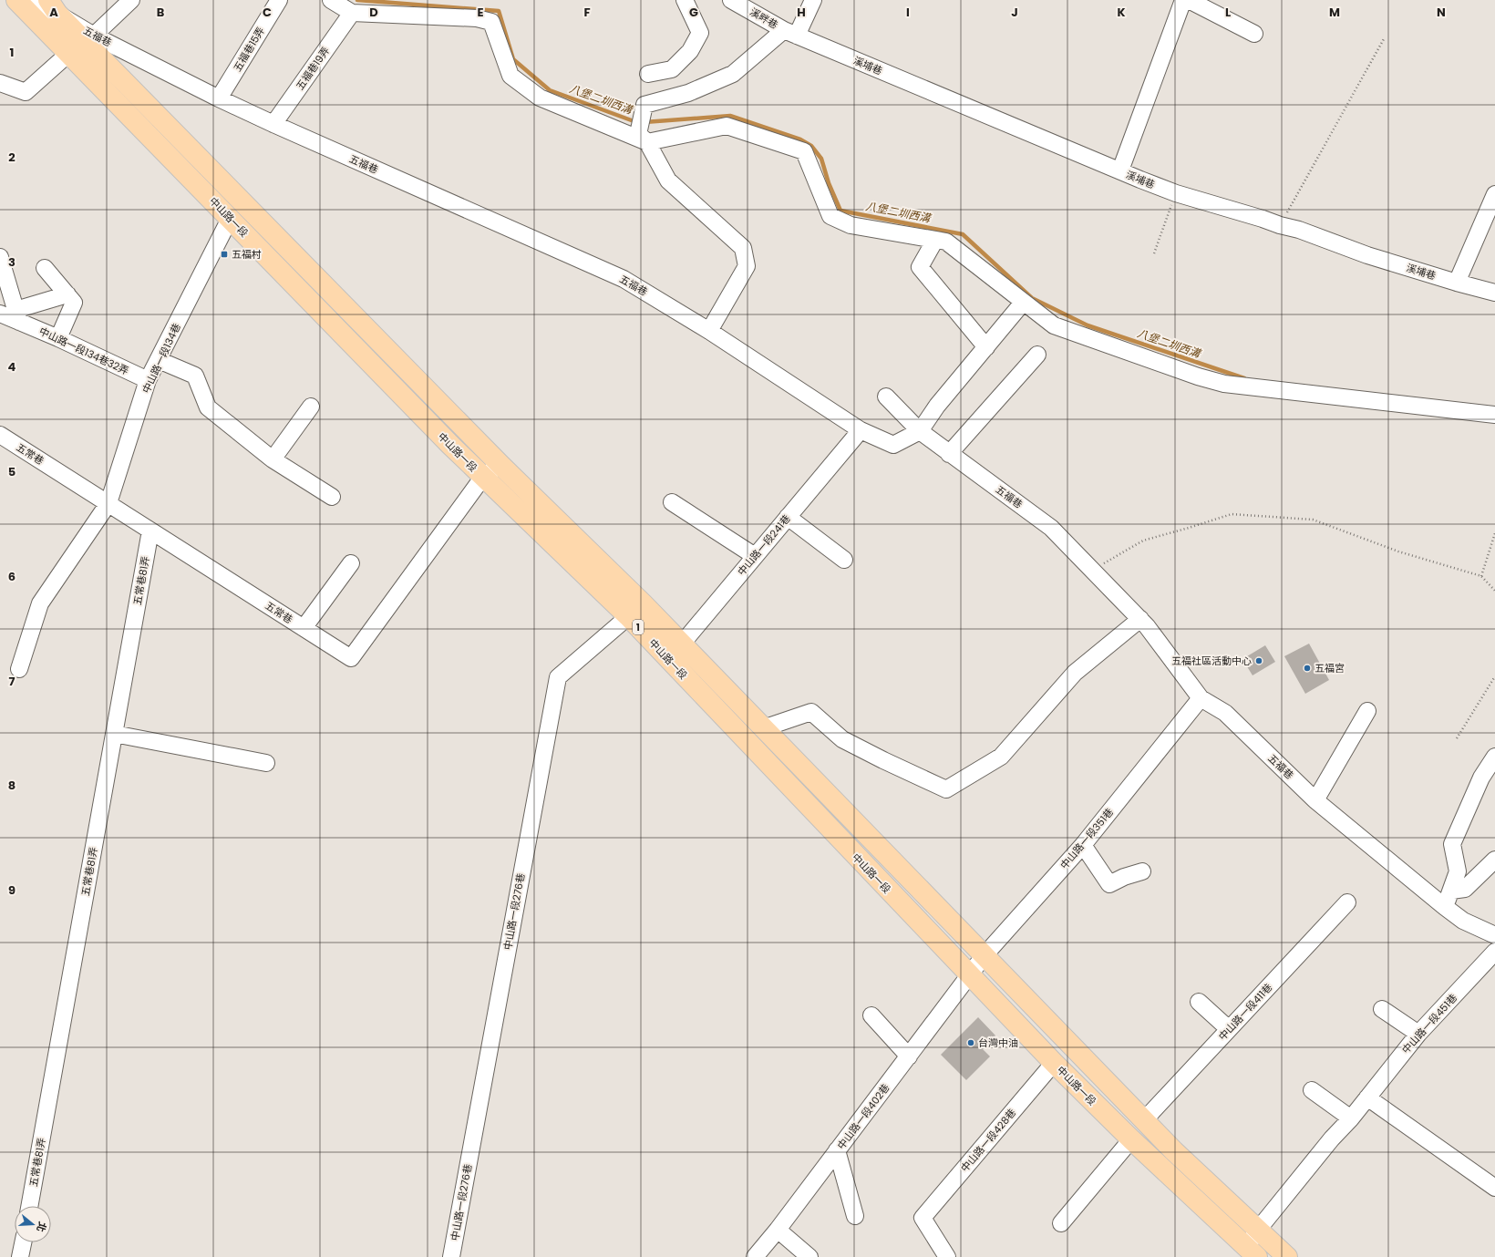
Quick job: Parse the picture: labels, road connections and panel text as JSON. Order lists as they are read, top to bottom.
{
  "streets": {
    "main road": ["中山路一段", "1"],
    "street": [
      "溪畔巷",
      "五福巷",
      "五福巷15弄",
      "溪埔巷",
      "五福巷19弄",
      "中山路一段134巷32弄",
      "中山路一段134巷",
      "五常巷",
      "中山路一段241巷",
      "五常巷81弄",
      "中山路一段351巷",
      "中山路一段276巷",
      "中山路一段411巷",
      "中山路一段451巷",
      "中山路一段402巷",
      "中山路一段428巷"
    ]
  },
  "crossings": [
    ["溪畔巷", "溪埔巷"],
    ["五福巷", "五福巷15弄"],
    ["五福巷", "五福巷19弄"],
    ["五福巷", "中山路一段"],
    ["五福巷", "中山路一段241巷"],
    ["五福巷", "中山路一段351巷"],
    ["中山路一段", "中山路一段134巷"],
    ["中山路一段", "五常巷"],
    ["中山路一段", "中山路一段241巷"],
    ["中山路一段", "中山路一段351巷"],
    ["中山路一段", "中山路一段276巷"],
    ["中山路一段", "中山路一段411巷"],
    ["中山路一段", "中山路一段451巷"],
    ["中山路一段", "中山路一段402巷"],
    ["中山路一段", "中山路一段428巷"],
    ["中山路一段134巷32弄", "中山路一段134巷"],
    ["中山路一段134巷", "五常巷"],
    ["五常巷", "五常巷81弄"],
    ["中山路一段351巷", "中山路一段402巷"]
  ],
  "water": ["八堡二圳西溝"],
  "places": {
    "transit": ["五福村"],
    "other": ["五福社區活動中心", "五福宮", "台灣中油"]
  },
  "north": "right",
  "grid": {
    "columns": [
      "A",
      "B",
      "C",
      "D",
      "E",
      "F",
      "G",
      "H",
      "I",
      "J",
      "K",
      "L",
      "M",
      "N"
    ],
    "rows": [
      "1",
      "2",
      "3",
      "4",
      "5",
      "6",
      "7",
      "8",
      "9"
    ]
  }
}
